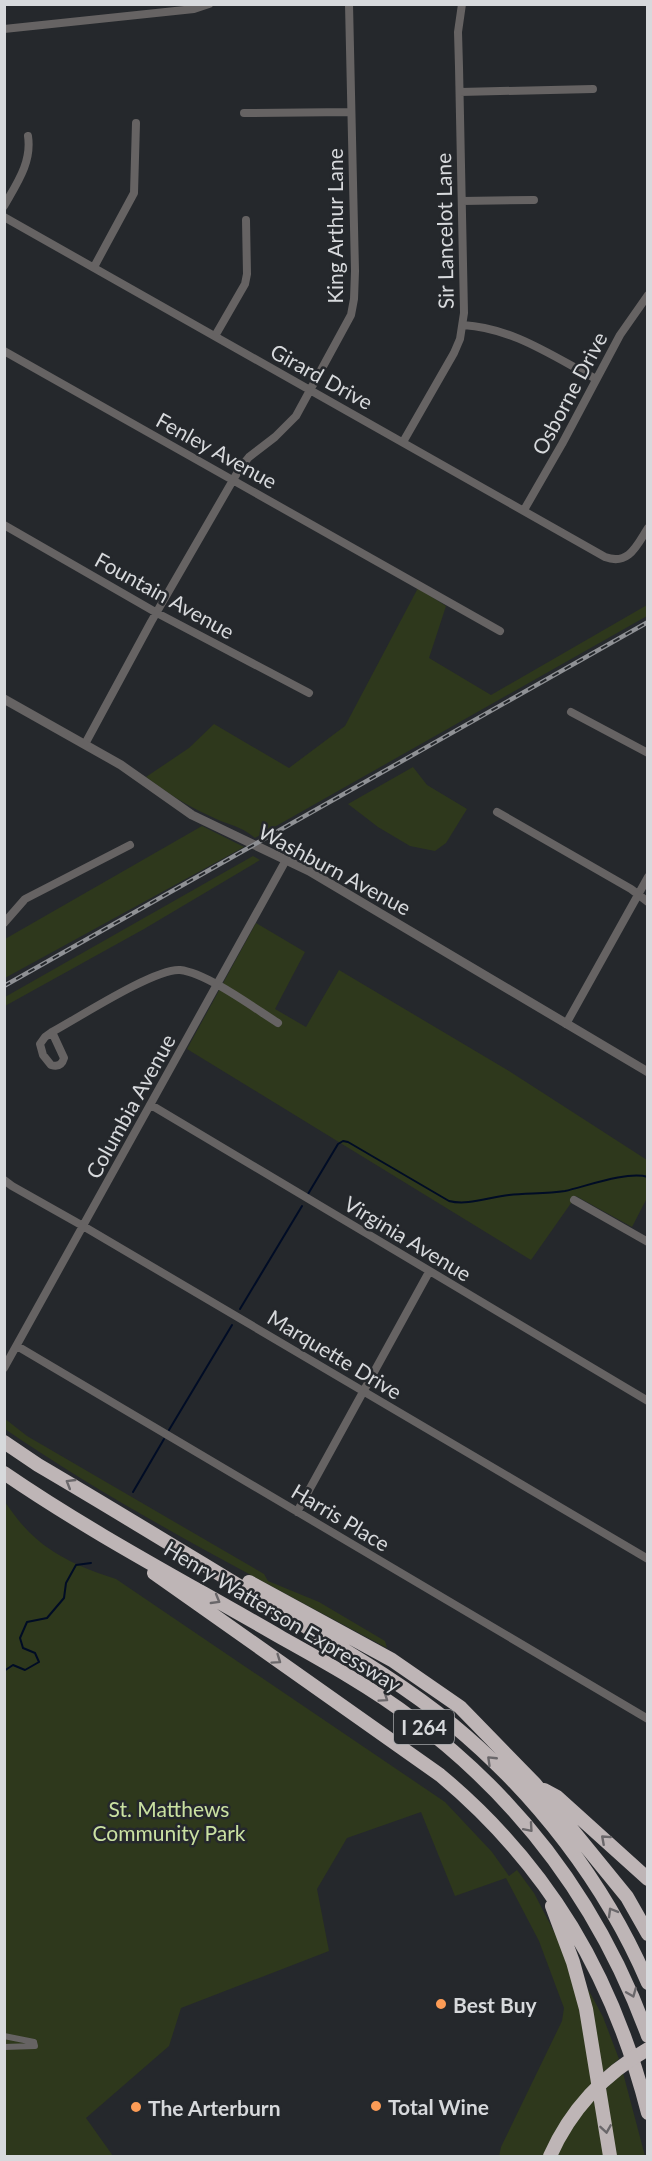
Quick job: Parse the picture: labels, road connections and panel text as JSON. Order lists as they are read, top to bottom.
{
  "streets": {
    "highway": ["Henry Watterson Expressway", "I 264"],
    "street": [
      "King Arthur Lane",
      "Sir Lancelot Lane",
      "Girard Drive",
      "Osborne Drive",
      "Fenley Avenue",
      "Fountain Avenue",
      "Washburn Avenue",
      "Columbia Avenue",
      "Virginia Avenue",
      "Marquette Drive",
      "Harris Place"
    ]
  },
  "crossings": [
    ["King Arthur Lane", "Girard Drive"],
    ["King Arthur Lane", "Fenley Avenue"],
    ["King Arthur Lane", "Fountain Avenue"],
    ["King Arthur Lane", "Washburn Avenue"],
    ["Sir Lancelot Lane", "Girard Drive"],
    ["Girard Drive", "Osborne Drive"],
    ["Washburn Avenue", "Columbia Avenue"],
    ["Columbia Avenue", "Virginia Avenue"],
    ["Columbia Avenue", "Marquette Drive"],
    ["Columbia Avenue", "Harris Place"]
  ],
  "parks": ["St. Matthews Community Park"],
  "places": ["Best Buy", "Total Wine", "The Arterburn"]
}
